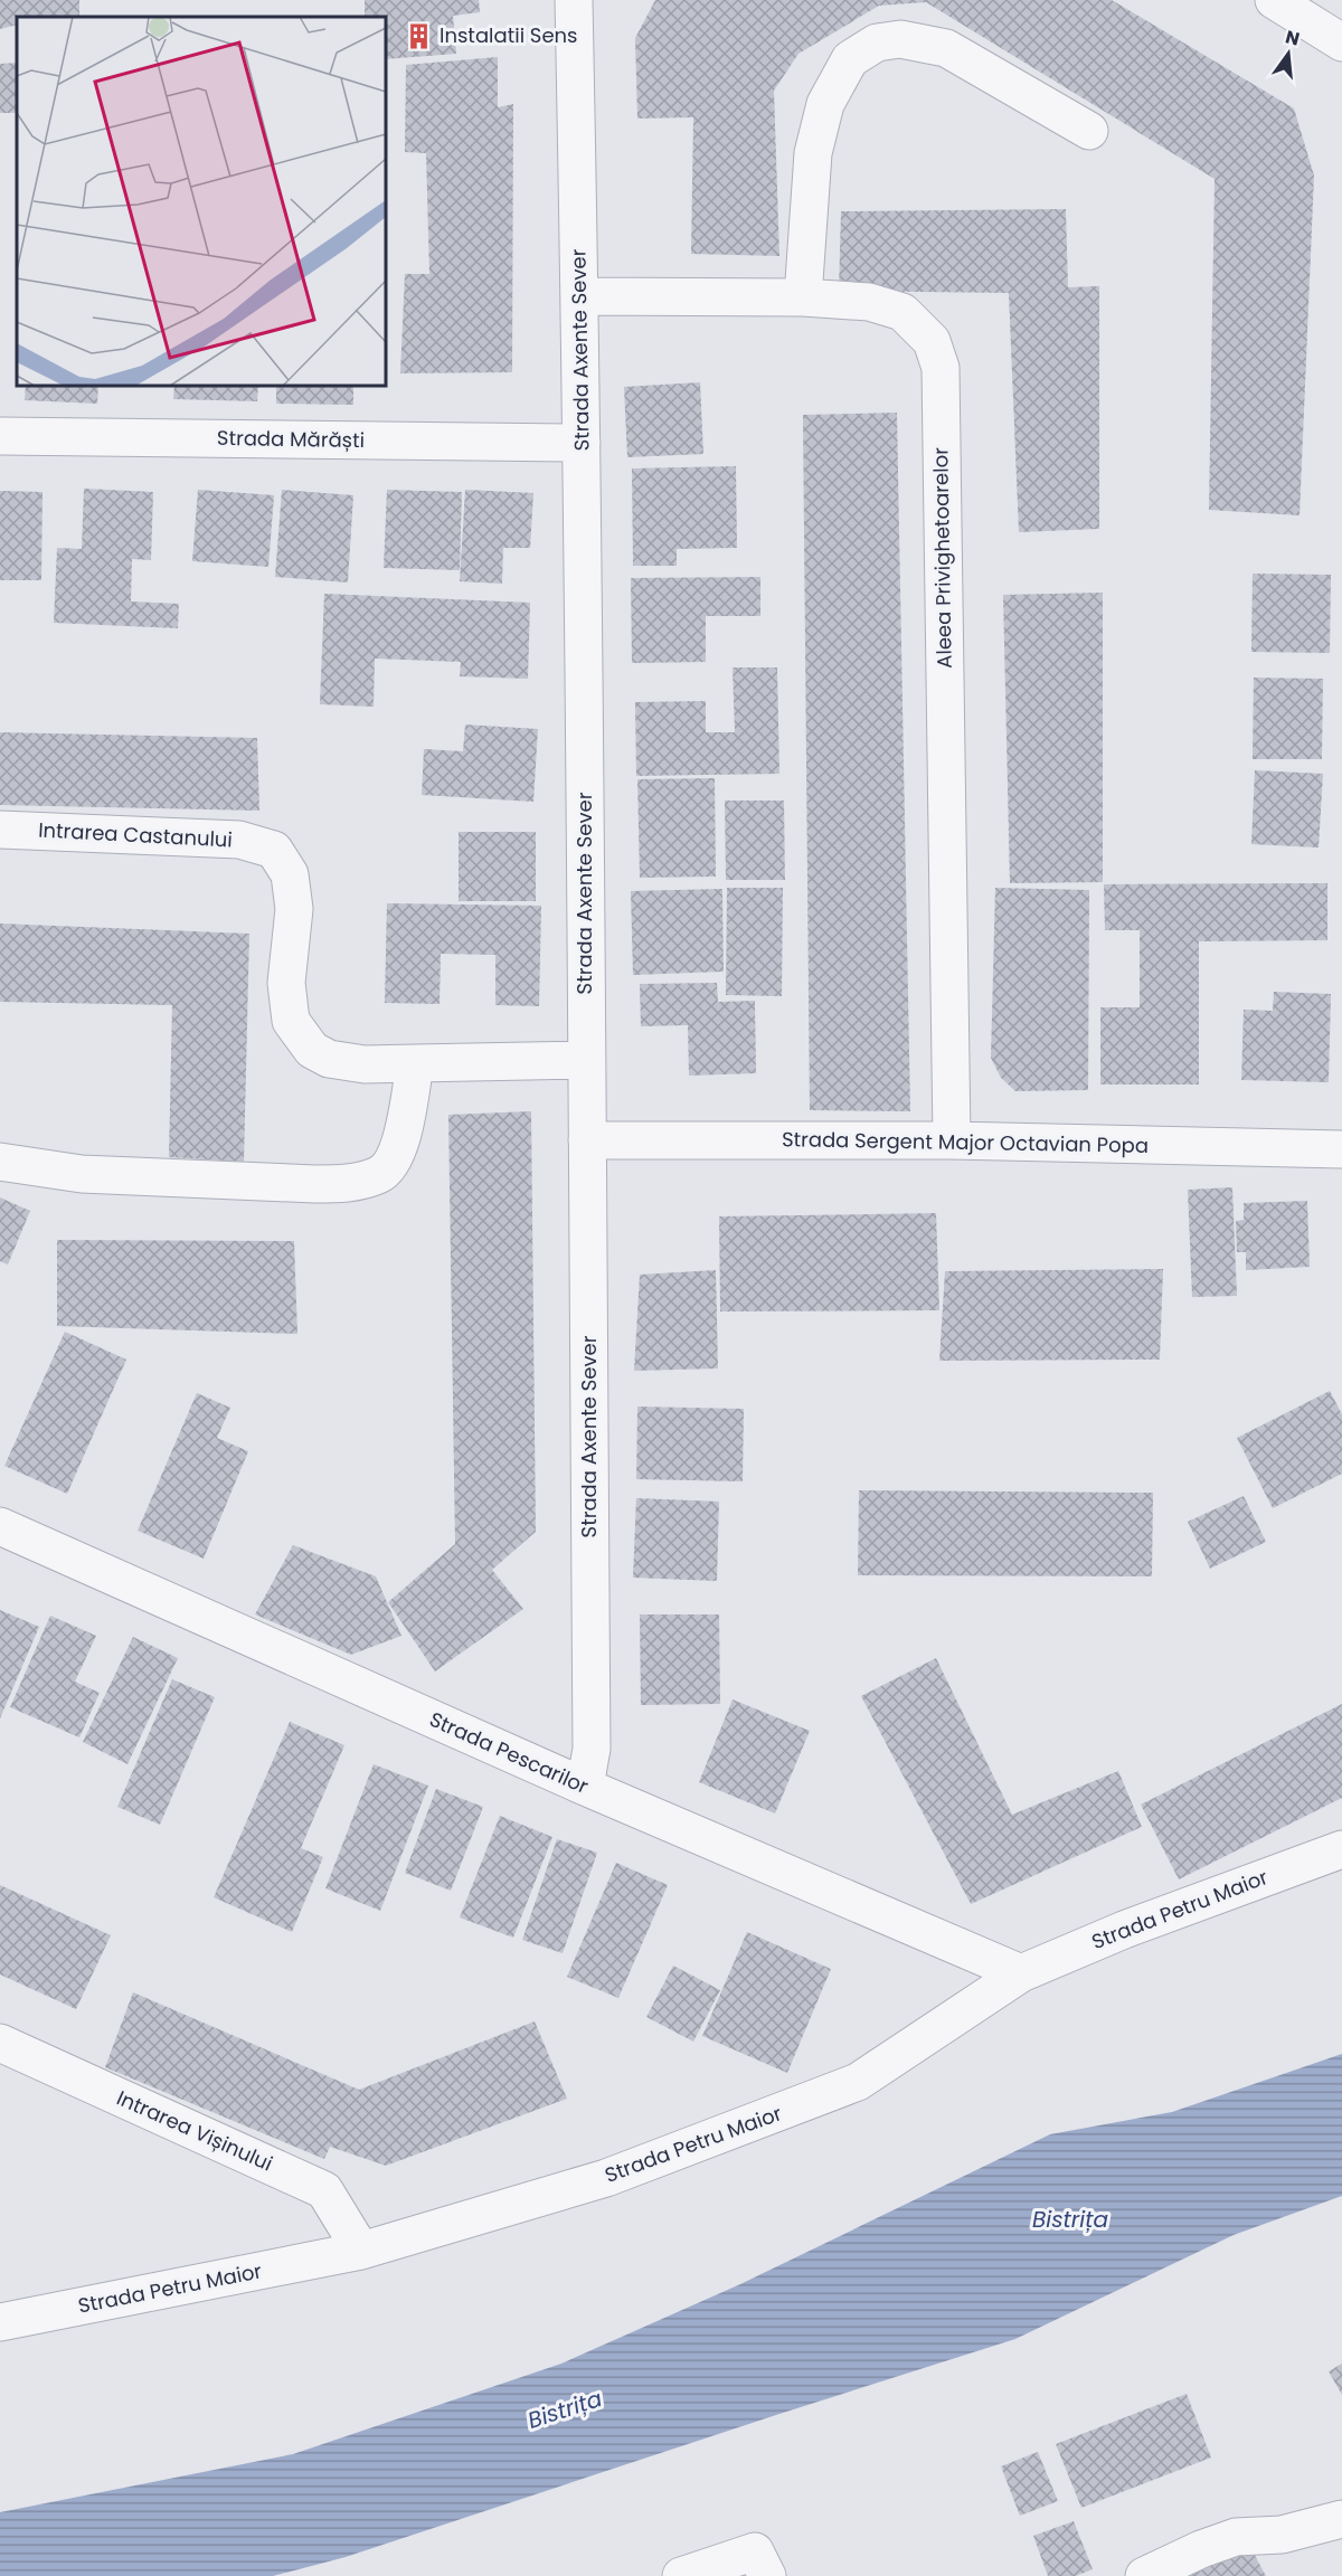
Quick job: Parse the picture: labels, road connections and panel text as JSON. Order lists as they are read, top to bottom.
{
  "streets": {
    "street": [
      "Strada Axente Sever",
      "Strada Mărăști",
      "Aleea Privighetoarelor",
      "Intrarea Castanului",
      "Strada Sergent Major Octavian Popa",
      "Strada Pescarilor",
      "Strada Petru Maior",
      "Intrarea Vișinului"
    ]
  },
  "crossings": [
    ["Strada Axente Sever", "Strada Mărăști"],
    ["Strada Axente Sever", "Aleea Privighetoarelor"],
    ["Strada Axente Sever", "Intrarea Castanului"],
    ["Strada Axente Sever", "Strada Sergent Major Octavian Popa"],
    ["Strada Axente Sever", "Strada Pescarilor"],
    ["Aleea Privighetoarelor", "Strada Sergent Major Octavian Popa"],
    ["Strada Pescarilor", "Strada Petru Maior"],
    ["Strada Petru Maior", "Intrarea Vișinului"]
  ],
  "water": ["Bistrița"],
  "places": {
    "building": ["Instalatii Sens"]
  },
  "north": "top"
}
